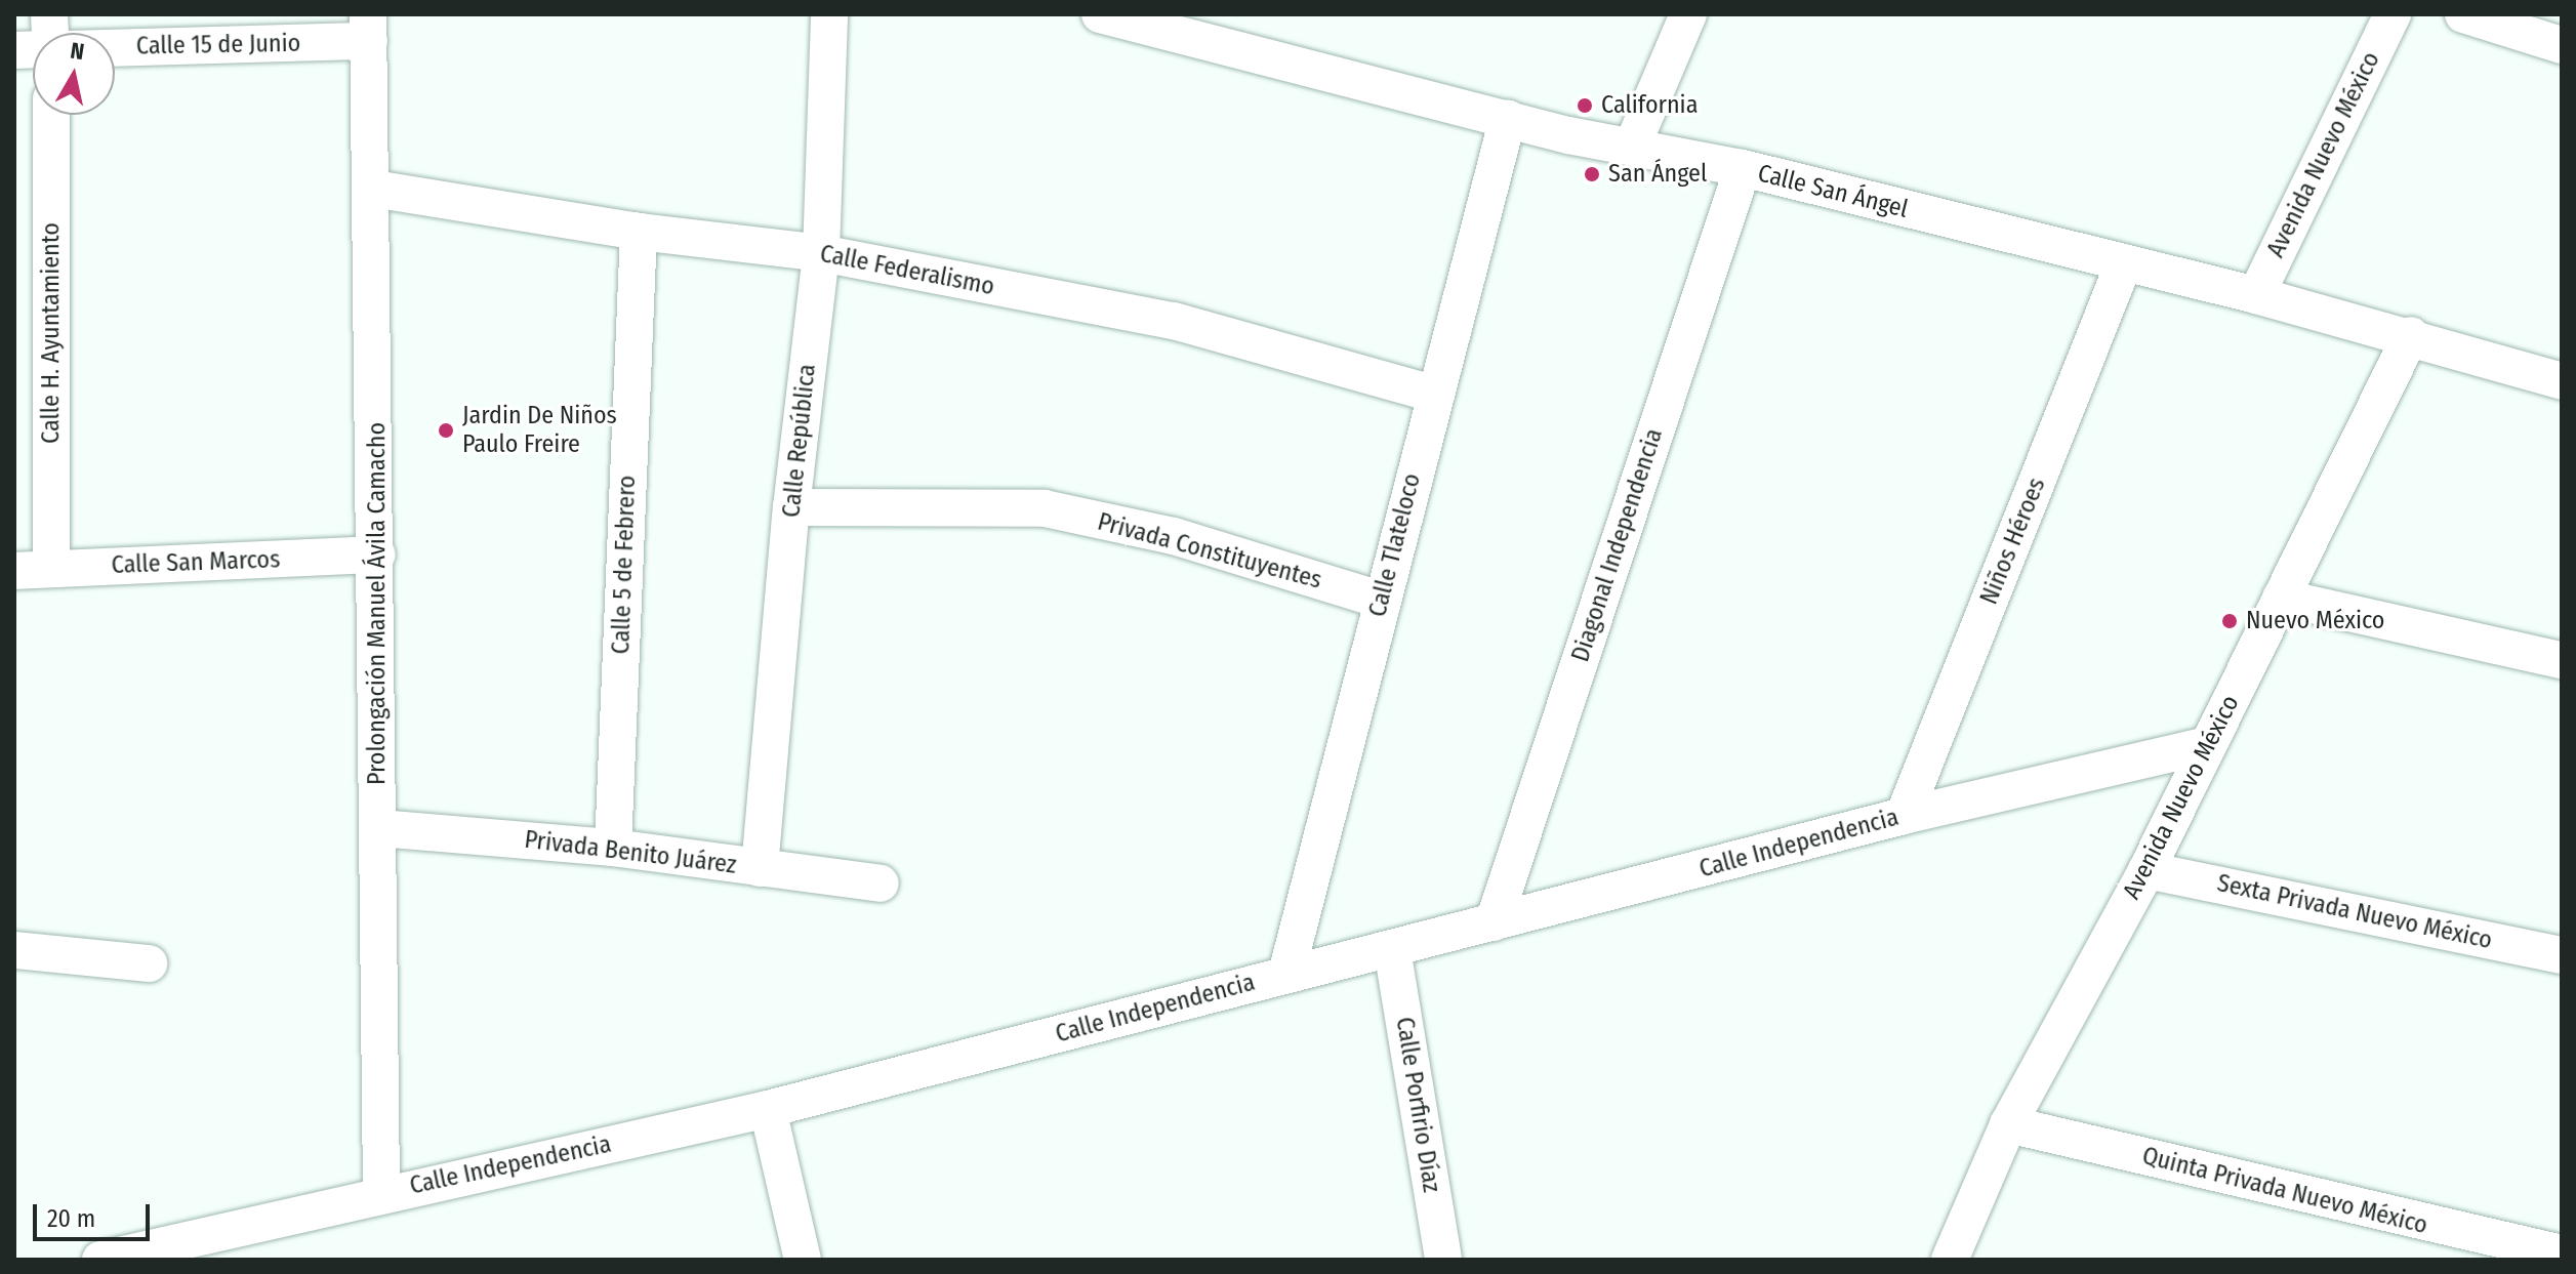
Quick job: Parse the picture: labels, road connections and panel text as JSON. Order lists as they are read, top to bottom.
{
  "streets": {
    "street": [
      "Calle 15 de Junio",
      "Avenida Nuevo México",
      "Calle San Ángel",
      "Calle Federalismo",
      "Calle H. Ayuntamiento",
      "Calle República",
      "Niños Héroes",
      "Calle Tlateloco",
      "Diagonal Independencia",
      "Privada Constituyentes",
      "Calle San Marcos",
      "Calle 5 de Febrero",
      "Prolongación Manuel Ávila Camacho",
      "Calle Independencia",
      "Privada Benito Juárez",
      "Sexta Privada Nuevo México",
      "Calle Porfirio Díaz",
      "Quinta Privada Nuevo México"
    ]
  },
  "crossings": [
    ["Calle 15 de Junio", "Prolongación Manuel Ávila Camacho"],
    ["Avenida Nuevo México", "Calle San Ángel"],
    ["Avenida Nuevo México", "Calle Independencia"],
    ["Avenida Nuevo México", "Sexta Privada Nuevo México"],
    ["Avenida Nuevo México", "Quinta Privada Nuevo México"],
    ["Calle San Ángel", "Niños Héroes"],
    ["Calle San Ángel", "Calle Tlateloco"],
    ["Calle San Ángel", "Diagonal Independencia"],
    ["Calle Federalismo", "Calle República"],
    ["Calle Federalismo", "Calle Tlateloco"],
    ["Calle Federalismo", "Calle 5 de Febrero"],
    ["Calle Federalismo", "Prolongación Manuel Ávila Camacho"],
    ["Calle H. Ayuntamiento", "Calle San Marcos"],
    ["Calle República", "Privada Constituyentes"],
    ["Calle República", "Privada Benito Juárez"],
    ["Niños Héroes", "Calle Independencia"],
    ["Calle Tlateloco", "Privada Constituyentes"],
    ["Calle Tlateloco", "Calle Independencia"],
    ["Diagonal Independencia", "Calle Independencia"],
    ["Calle San Marcos", "Prolongación Manuel Ávila Camacho"],
    ["Calle 5 de Febrero", "Privada Benito Juárez"],
    ["Prolongación Manuel Ávila Camacho", "Calle Independencia"],
    ["Prolongación Manuel Ávila Camacho", "Privada Benito Juárez"],
    ["Calle Independencia", "Calle Porfirio Díaz"]
  ],
  "places": [
    "California",
    "San Ángel",
    "Jardin De Niños Paulo Freire",
    "Nuevo México"
  ],
  "scale_bar": "20 m",
  "north": "top"
}
